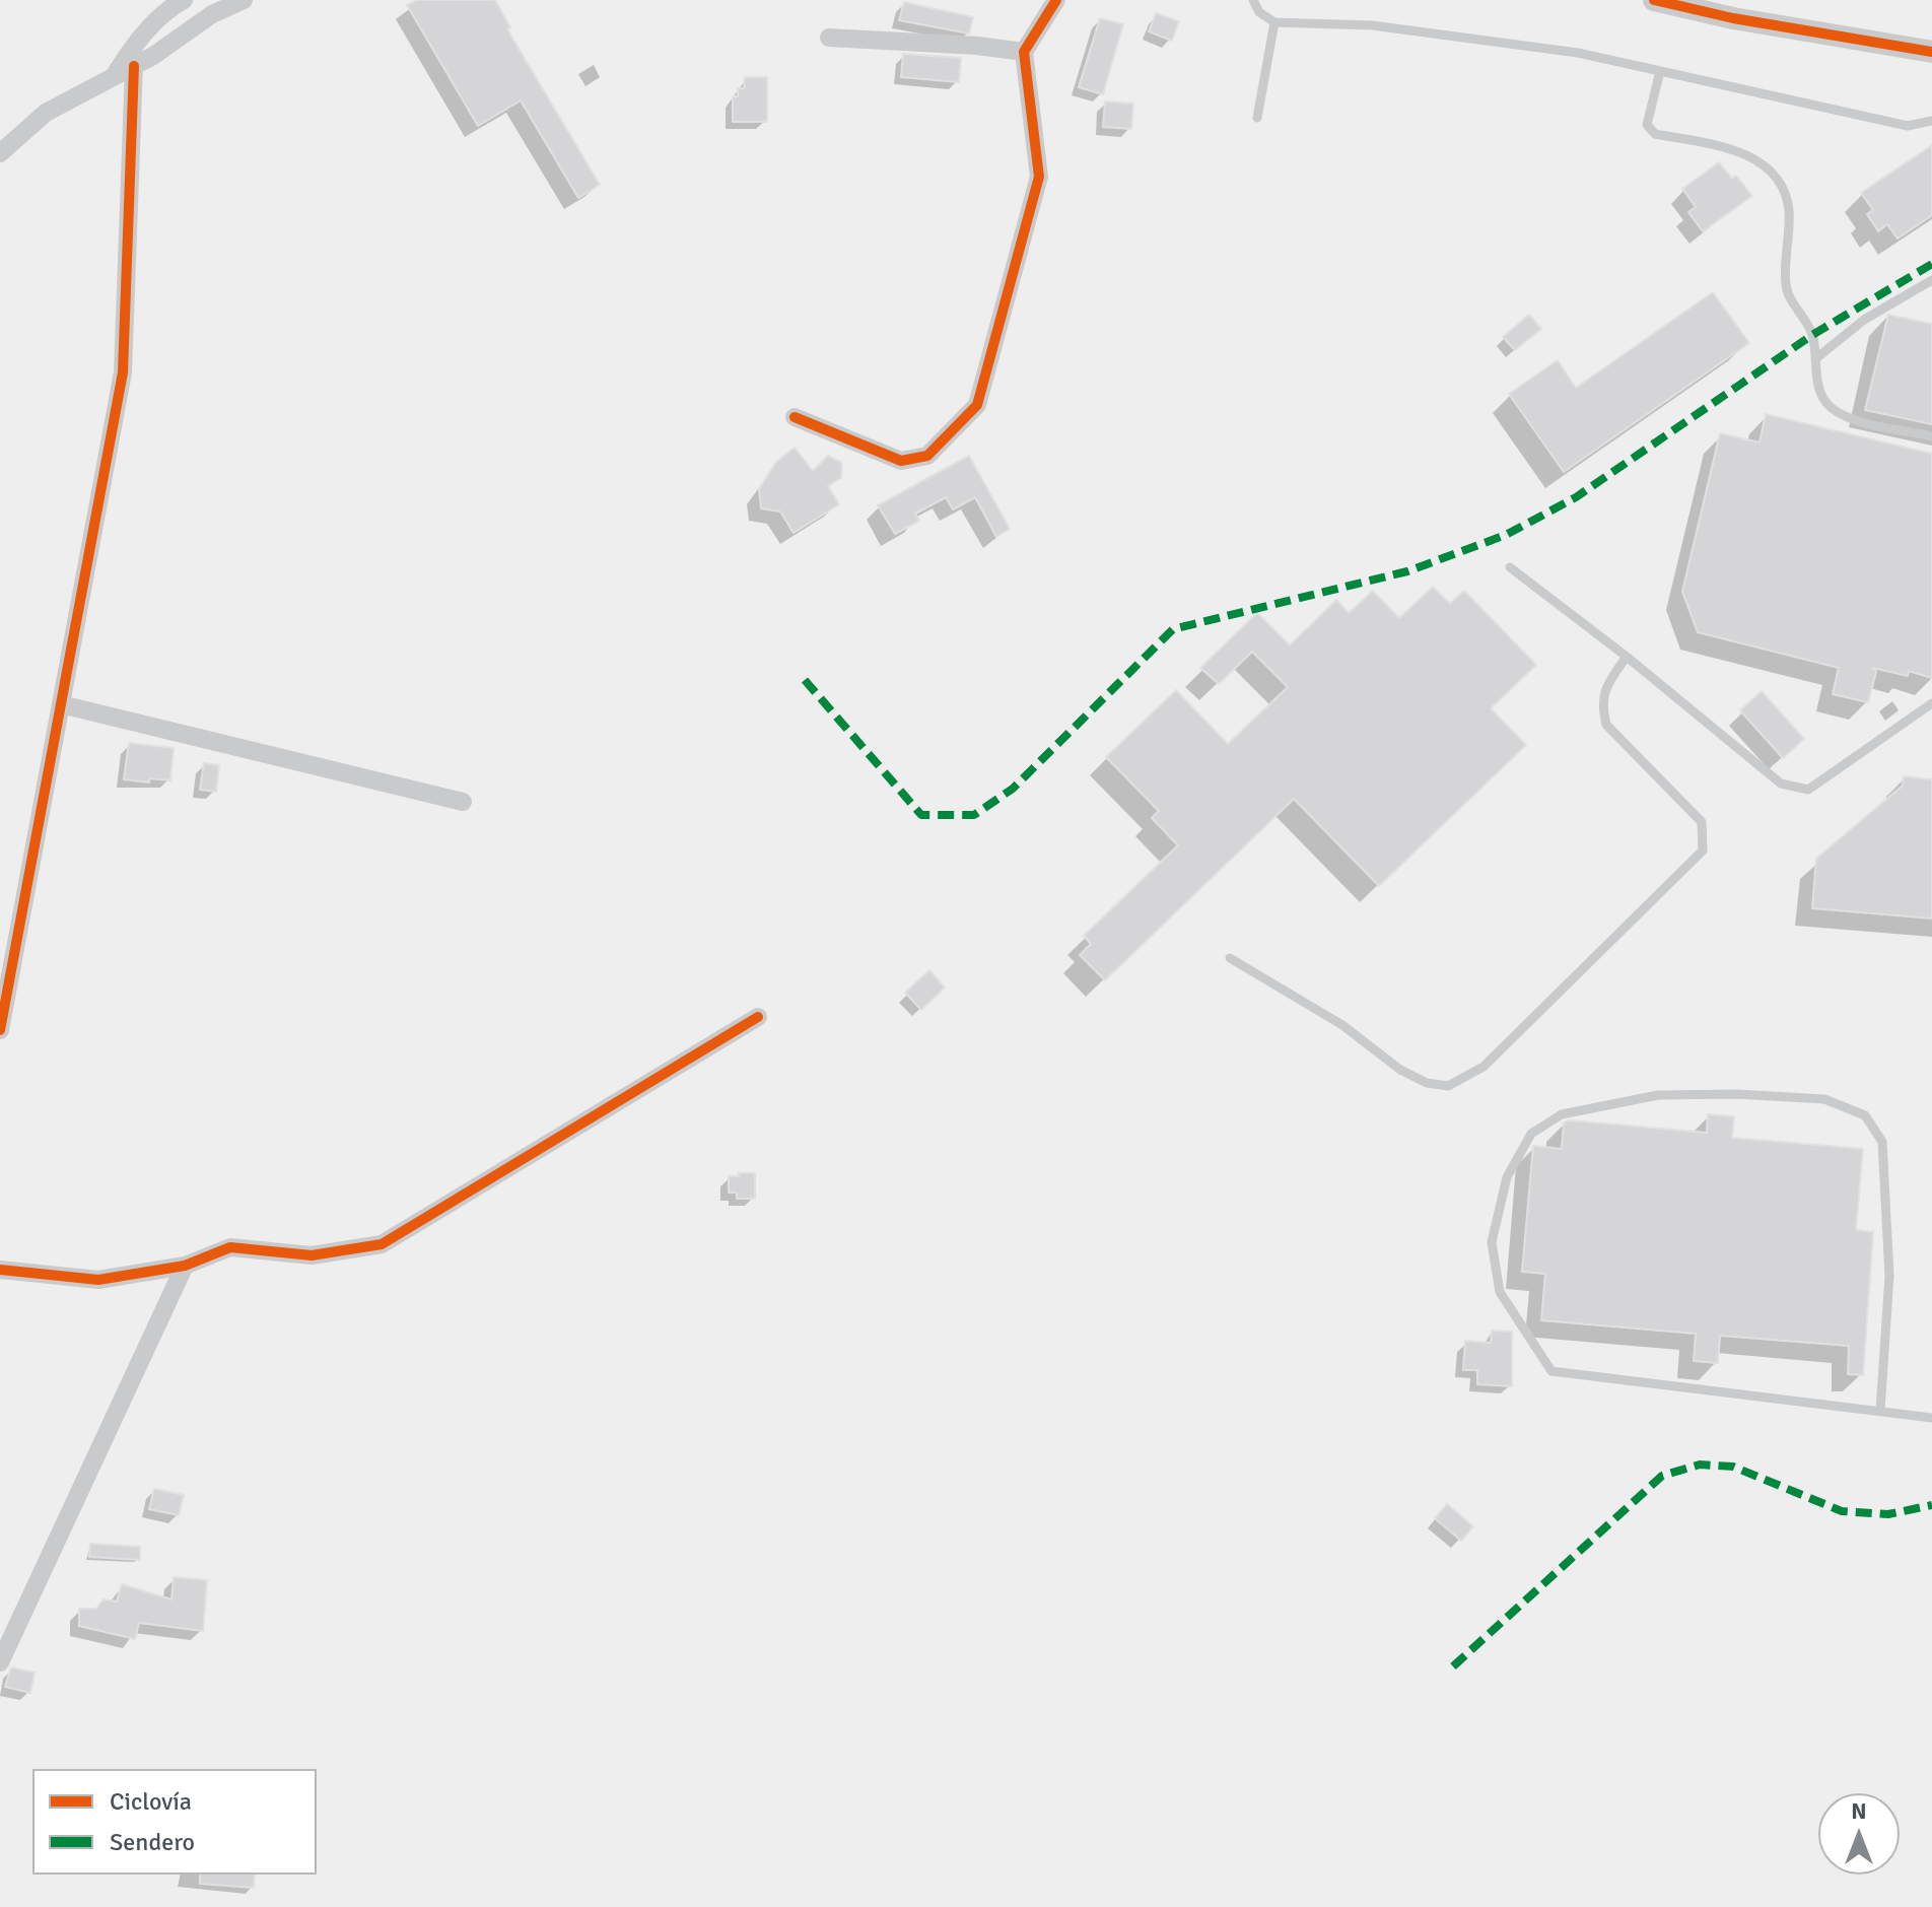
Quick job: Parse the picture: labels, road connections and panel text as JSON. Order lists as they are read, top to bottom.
{
  "legend": ["Ciclovía", "Sendero"],
  "north": "top"
}
